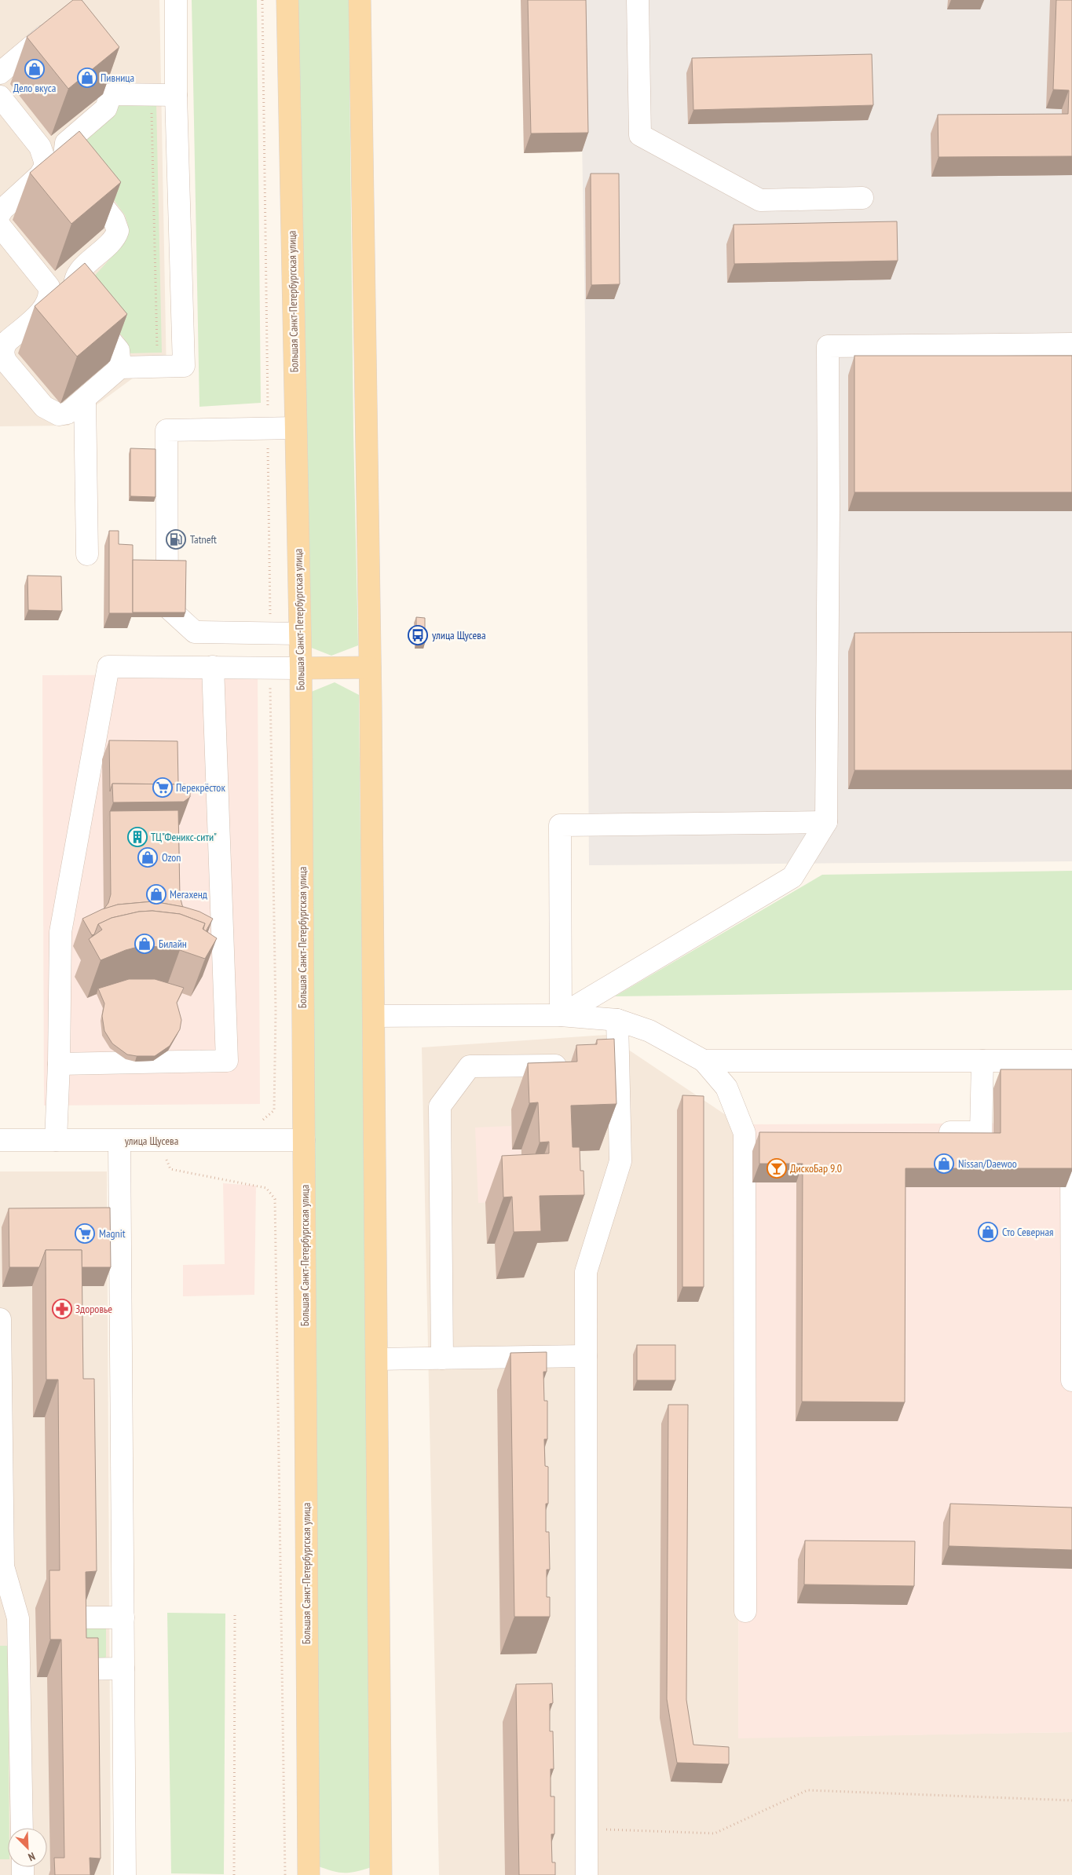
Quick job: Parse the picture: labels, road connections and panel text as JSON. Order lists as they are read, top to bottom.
{
  "streets": {
    "main road": ["Большая Санкт-Петербургская улица"],
    "street": ["улица Щусева"]
  },
  "crossings": [
    ["Большая Санкт-Петербургская улица", "улица Щусева"]
  ],
  "places": {
    "shop": [
      "Дело вкуса",
      "Пивница",
      "Ozon",
      "Мегахенд",
      "Билайн",
      "Nissan/Daewoo",
      "Сто Северная"
    ],
    "fuel station": ["Tatneft"],
    "bus stop": ["улица Щусева"],
    "supermarket": ["Перекрёсток", "Magnit"],
    "building": ["ТЦ\"Феникс-сити\""],
    "bar": ["ДискоБар 9.0"],
    "pharmacy": ["Здоровье"]
  },
  "north": "bottom right"
}
